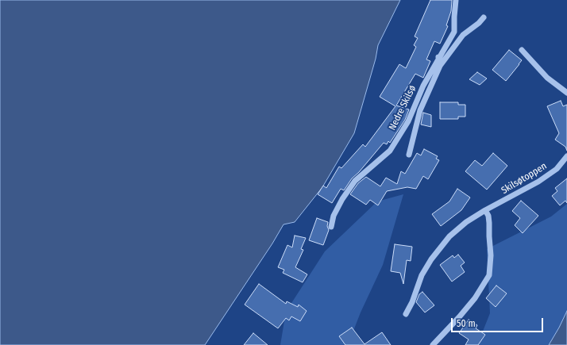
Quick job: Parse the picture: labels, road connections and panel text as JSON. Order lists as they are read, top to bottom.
{
  "streets": {
    "street": ["Nedre Skilsø", "Skilsøtoppen"]
  },
  "scale_bar": "50 m"
}
